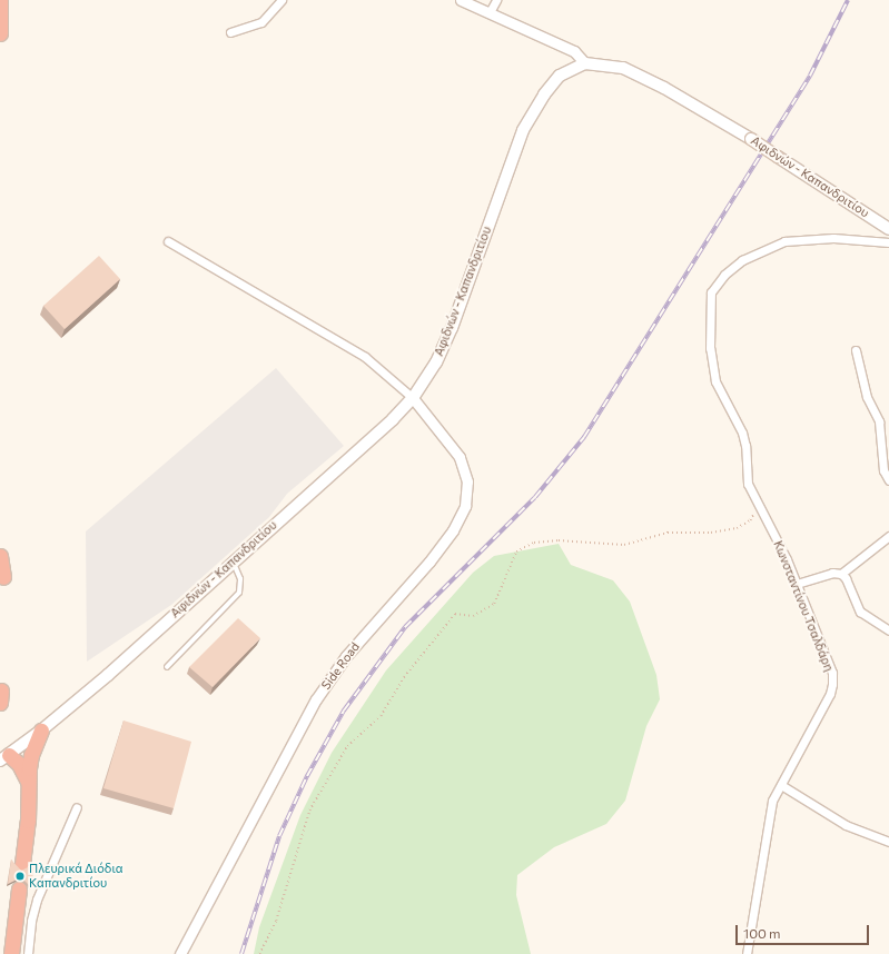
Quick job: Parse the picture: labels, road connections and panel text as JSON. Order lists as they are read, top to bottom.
{
  "streets": {
    "main road": ["Αφιδνών - Καπανδριτίου"],
    "street": ["Κωνσταντίνου Τσαλδάρη", "Side Road"]
  },
  "crossings": [
    ["Αφιδνών - Καπανδριτίου", "Side Road"]
  ],
  "places": ["Πλευρικά Διόδια Καπανδριτίου"],
  "scale_bar": "100 m"
}
